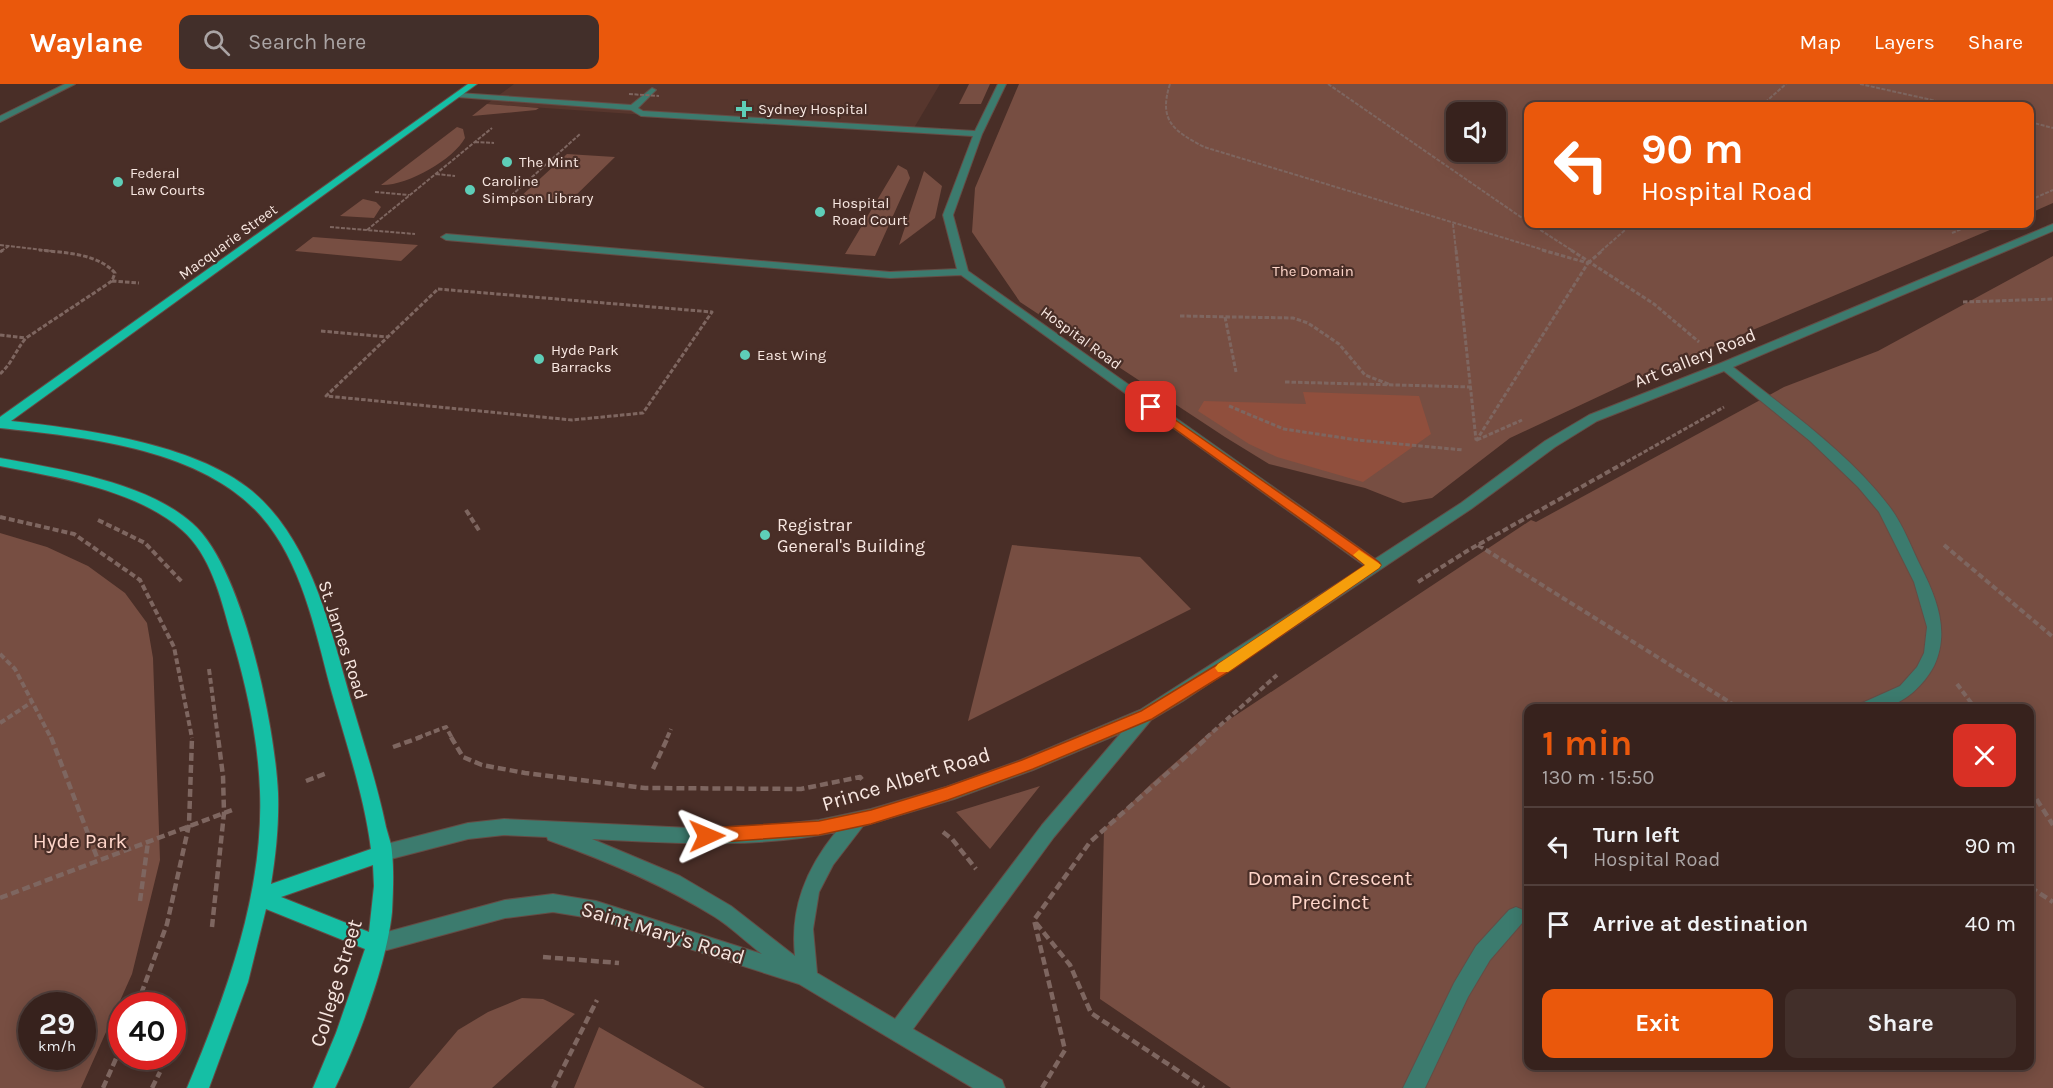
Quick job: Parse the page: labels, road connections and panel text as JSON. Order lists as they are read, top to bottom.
{
  "streets": {
    "main road": ["Macquarie Street", "St. James Road", "College Street"],
    "street": [
      "Hospital Road",
      "Art Gallery Road",
      "Prince Albert Road",
      "Saint Mary's Road"
    ]
  },
  "crossings": [
    ["Macquarie Street", "St. James Road"],
    ["Hospital Road", "Art Gallery Road"],
    ["Hospital Road", "Prince Albert Road"],
    ["Art Gallery Road", "Prince Albert Road"],
    ["St. James Road", "Prince Albert Road"],
    ["St. James Road", "College Street"],
    ["Prince Albert Road", "Saint Mary's Road"],
    ["Prince Albert Road", "College Street"],
    ["Saint Mary's Road", "College Street"]
  ],
  "parks": ["The Domain", "Hyde Park", "Domain Crescent Precinct"],
  "places": {
    "health": ["Sydney Hospital"],
    "other": [
      "The Mint",
      "Federal Law Courts",
      "Caroline Simpson Library",
      "Hospital Road Court",
      "East Wing",
      "Hyde Park Barracks",
      "Registrar General's Building"
    ]
  },
  "page": {
    "header": "Waylane",
    "search": "Search here",
    "nav": ["Map", "Layers", "Share"],
    "turn": ["90 m", "Hospital Road"],
    "heading": ["1 min", "130 m · 15:50"],
    "list": [
      {
        "name": "Turn left",
        "note": "Hospital Road",
        "value": "90 m"
      },
      {
        "name": "Arrive at destination",
        "value": "40 m"
      }
    ],
    "buttons": ["Exit", "Share"],
    "speed": "29 km/h",
    "limit": "40"
  }
}
